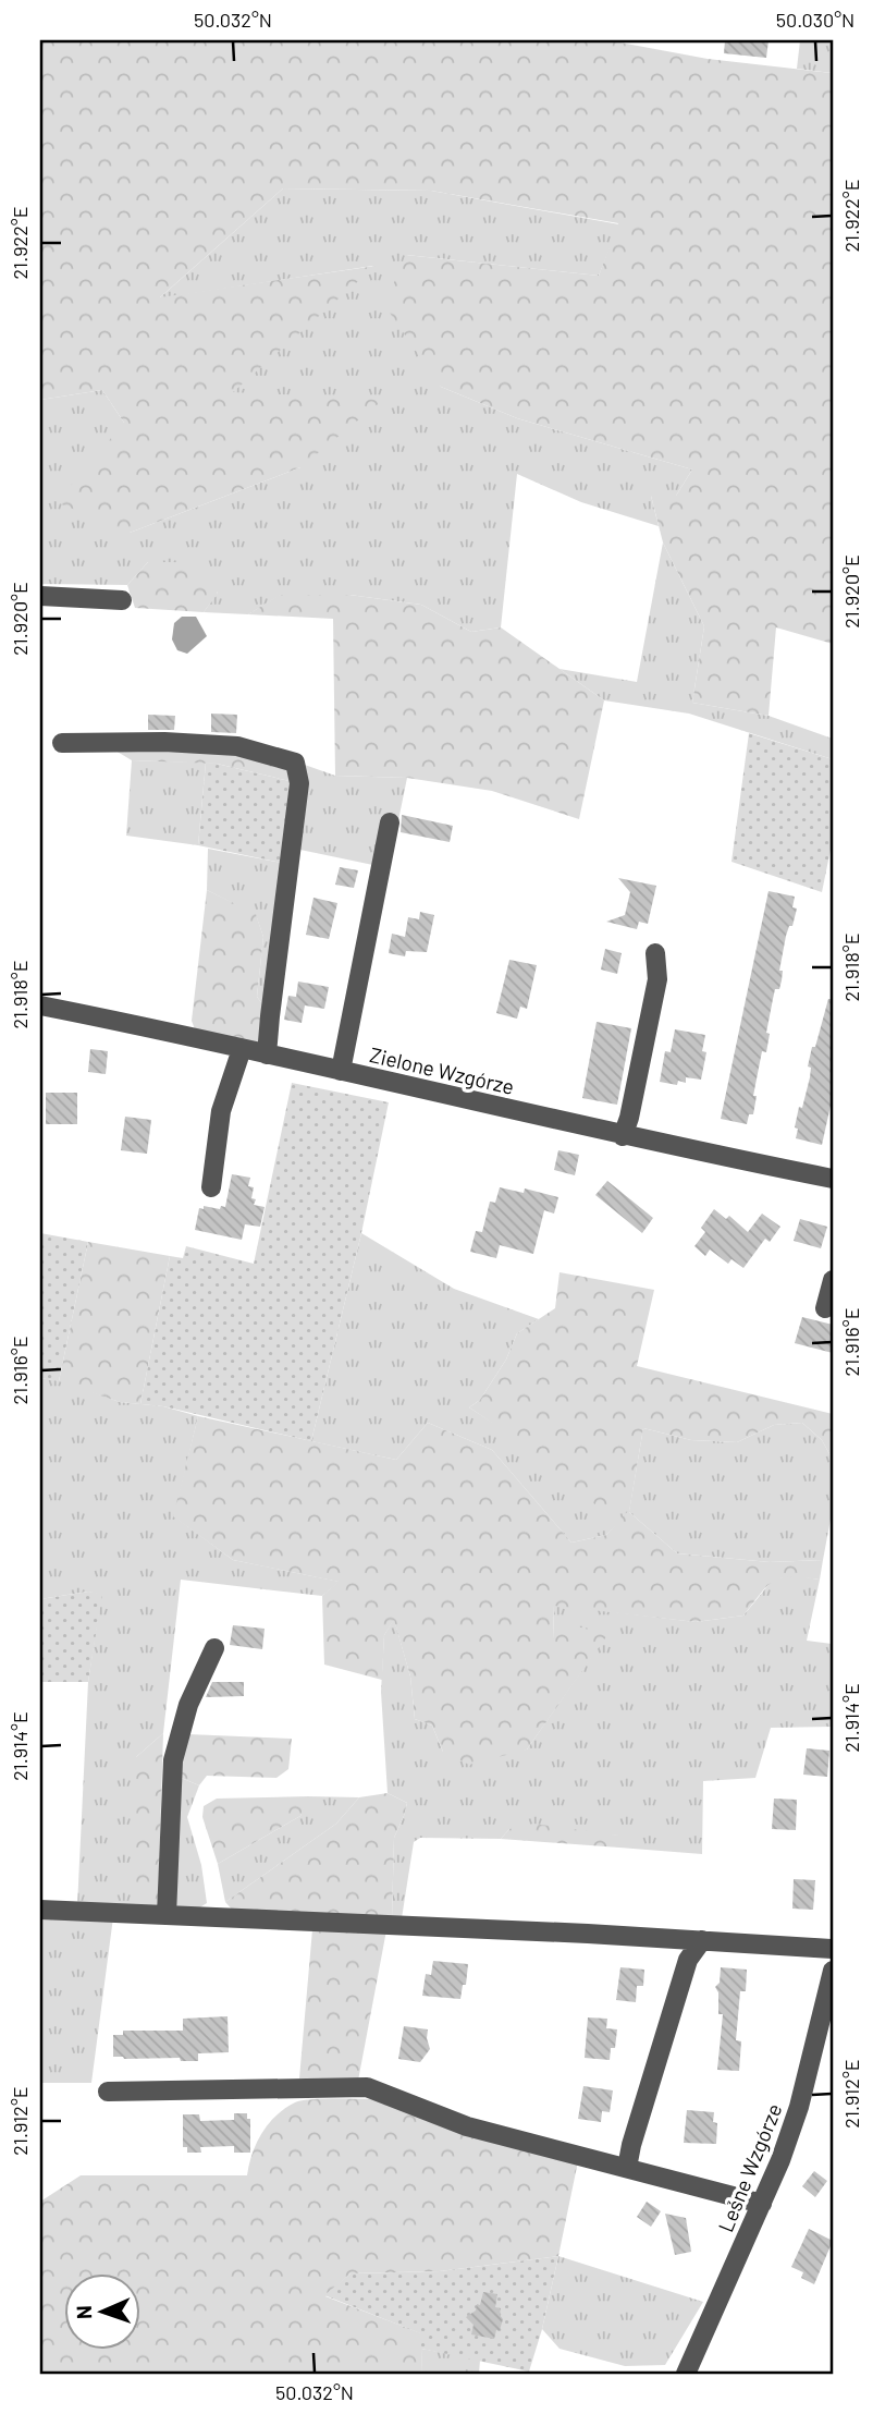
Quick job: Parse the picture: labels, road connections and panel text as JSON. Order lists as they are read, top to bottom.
{
  "streets": {
    "street": ["Zielone Wzgórze", "Leśne Wzgórze"]
  },
  "north": "left",
  "coordinates": [
    "50.032°N",
    "50.030°N",
    "21.922°E",
    "21.920°E",
    "21.918°E",
    "21.916°E",
    "21.914°E",
    "21.912°E"
  ]
}
